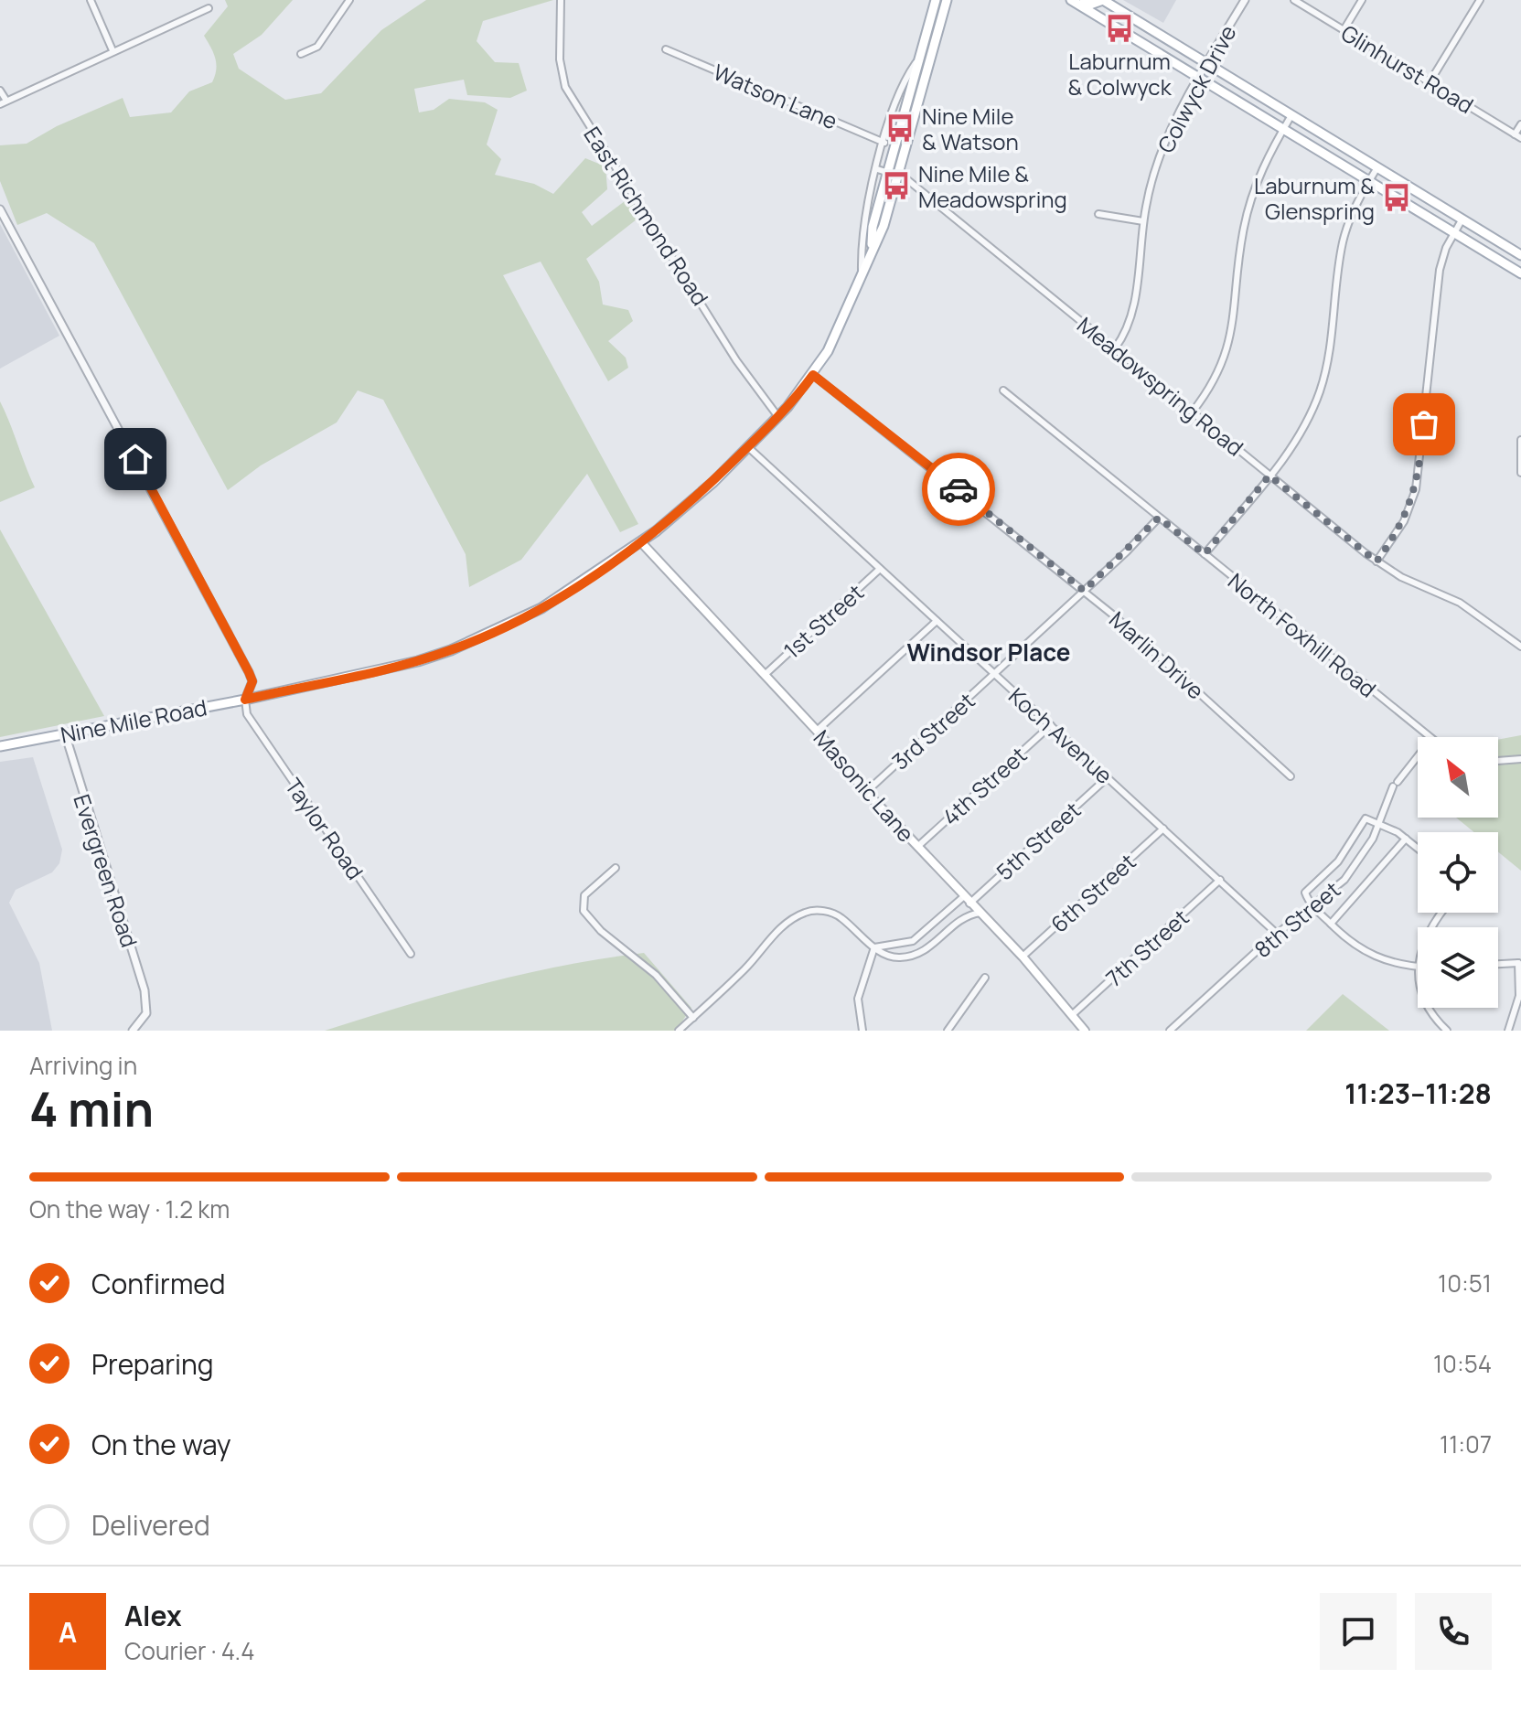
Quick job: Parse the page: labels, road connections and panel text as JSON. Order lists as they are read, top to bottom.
{
  "streets": {
    "main road": ["Nine Mile Road", "Masonic Lane"],
    "street": [
      "Glinhurst Road",
      "Colwyck Drive",
      "Watson Lane",
      "East Richmond Road",
      "Meadowspring Road",
      "1st Street",
      "North Foxhill Road",
      "Marlin Drive",
      "3rd Street",
      "Koch Avenue",
      "4th Street",
      "Taylor Road",
      "5th Street",
      "Evergreen Road",
      "6th Street",
      "8th Street",
      "7th Street"
    ]
  },
  "crossings": [
    ["Colwyck Drive", "Meadowspring Road"],
    ["East Richmond Road", "Nine Mile Road"],
    ["Meadowspring Road", "Nine Mile Road"],
    ["1st Street", "Koch Avenue"],
    ["1st Street", "Masonic Lane"],
    ["North Foxhill Road", "3rd Street"],
    ["Marlin Drive", "Nine Mile Road"],
    ["Marlin Drive", "3rd Street"],
    ["Nine Mile Road", "Koch Avenue"],
    ["Nine Mile Road", "Masonic Lane"],
    ["Nine Mile Road", "Taylor Road"],
    ["Nine Mile Road", "Evergreen Road"],
    ["3rd Street", "Koch Avenue"],
    ["3rd Street", "Masonic Lane"],
    ["Koch Avenue", "4th Street"],
    ["Koch Avenue", "5th Street"],
    ["Koch Avenue", "6th Street"],
    ["Koch Avenue", "8th Street"],
    ["Koch Avenue", "7th Street"],
    ["Masonic Lane", "4th Street"],
    ["Masonic Lane", "5th Street"],
    ["Masonic Lane", "6th Street"],
    ["Masonic Lane", "7th Street"]
  ],
  "districts": ["Windsor Place"],
  "places": {
    "bus stop": [
      "Laburnum & Colwyck",
      "Nine Mile & Watson",
      "Nine Mile & Meadowspring",
      "Laburnum & Glenspring"
    ]
  },
  "north": "top left",
  "page": {
    "heading": ["4 min", "Arriving in", "11:23–11:28"],
    "panel": ["Alex", "Courier · 4.4"],
    "bar": "On the way · 1.2 km",
    "list": [
      ["Confirmed", "10:51"],
      ["Preparing", "10:54"],
      ["On the way", "11:07"],
      "Delivered"
    ],
    "round": "A"
  }
}
